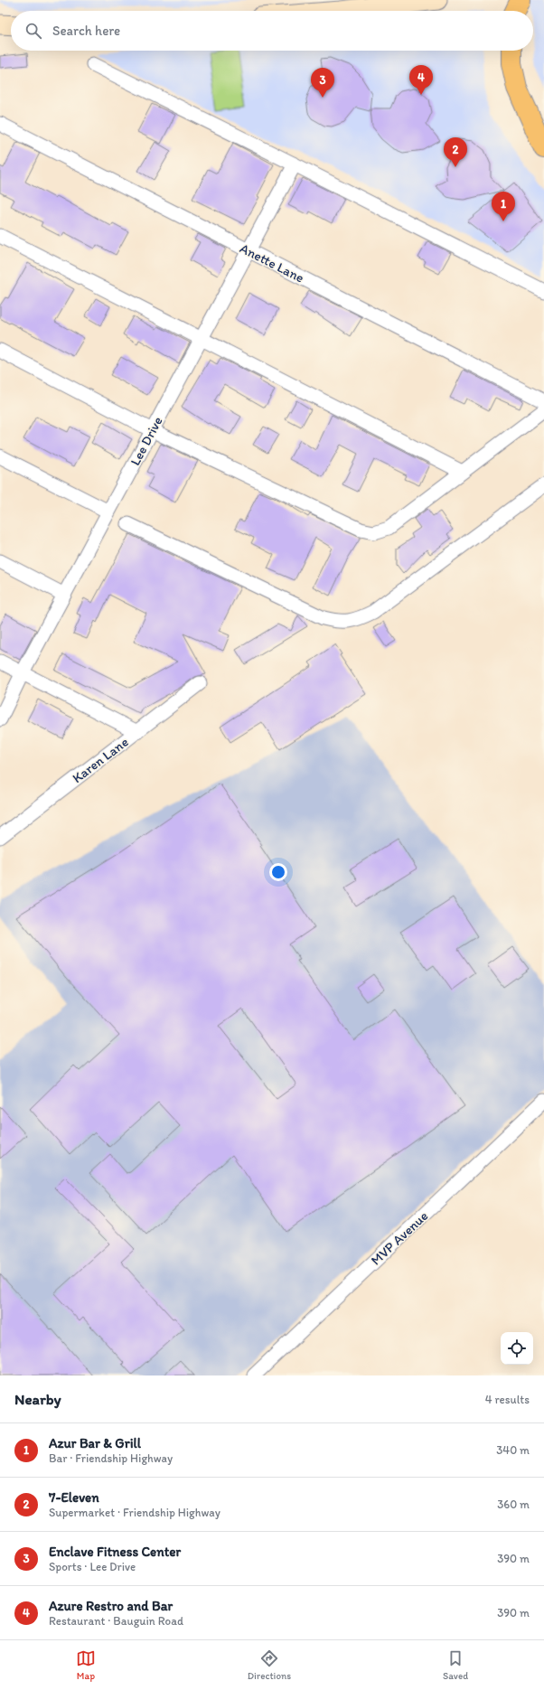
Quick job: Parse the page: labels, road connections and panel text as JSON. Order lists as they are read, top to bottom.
{
  "streets": {
    "street": [
      "Anette Lane",
      "Lee Drive",
      "Karen Lane",
      "MVP Avenue"
    ]
  },
  "crossings": [
    ["Anette Lane", "Lee Drive"]
  ],
  "page": {
    "search": "Search here",
    "pins": [
      "4",
      "3",
      "2",
      "1"
    ],
    "heading": ["Nearby", "4 results"],
    "list": [
      {
        "mark": "1",
        "name": "Azur Bar & Grill",
        "note": "Bar · Friendship Highway",
        "value": "340 m"
      },
      {
        "mark": "2",
        "name": "7-Eleven",
        "note": "Supermarket · Friendship Highway",
        "value": "360 m"
      },
      {
        "mark": "3",
        "name": "Enclave Fitness Center",
        "note": "Sports · Lee Drive",
        "value": "390 m"
      },
      {
        "mark": "4",
        "name": "Azure Restro and Bar",
        "note": "Restaurant · Bauguin Road",
        "value": "390 m"
      }
    ],
    "nav": ["Map", "Directions", "Saved"]
  }
}
